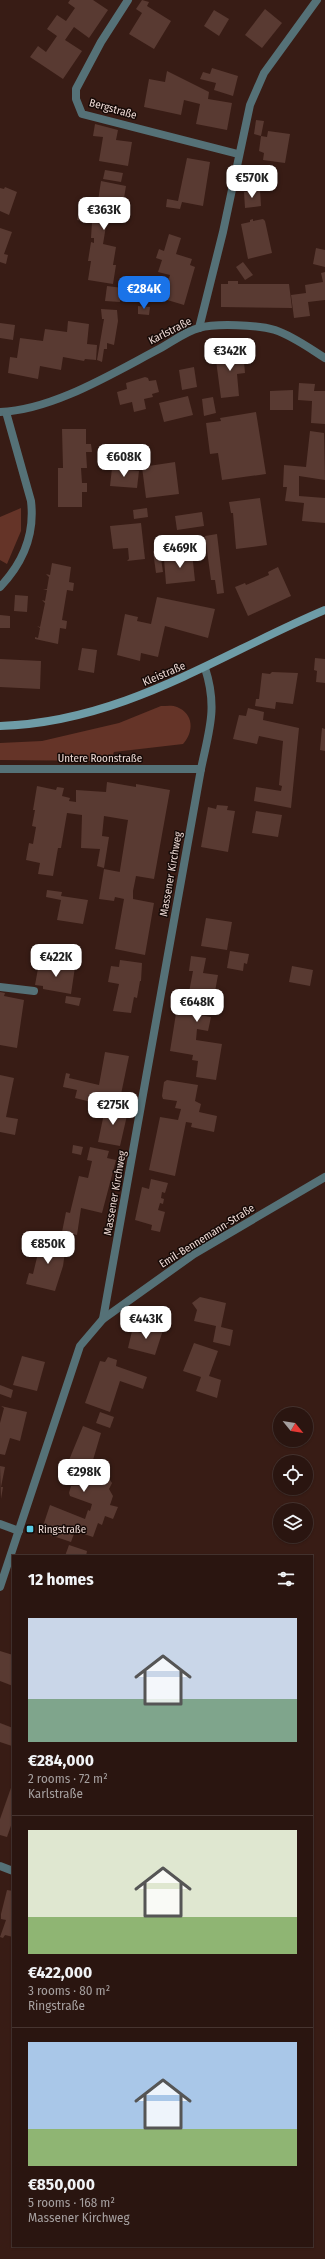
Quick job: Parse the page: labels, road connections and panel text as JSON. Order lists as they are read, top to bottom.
{
  "streets": {
    "main road": ["Kleistraße"],
    "street": [
      "Bergstraße",
      "Karlstraße",
      "Untere Roonstraße",
      "Massener Kirchweg",
      "Emil-Bennemann-Straße"
    ]
  },
  "crossings": [
    ["Kleistraße", "Massener Kirchweg"],
    ["Untere Roonstraße", "Massener Kirchweg"],
    ["Massener Kirchweg", "Emil-Bennemann-Straße"]
  ],
  "places": {
    "transit": ["Ringstraße"]
  },
  "north": "bottom right",
  "page": {
    "price": [
      "€570K",
      "€363K",
      "€284K",
      "€342K",
      "€608K",
      "€469K",
      "€422K",
      "€648K",
      "€275K",
      "€850K",
      "€443K",
      "€298K"
    ],
    "heading": "12 homes",
    "list": [
      {
        "name": "€284,000",
        "note": "2 rooms · 72 m² · Karlstraße"
      },
      {
        "name": "€422,000",
        "note": "3 rooms · 80 m² · Ringstraße"
      },
      {
        "name": "€850,000",
        "note": "5 rooms · 168 m² · Massener Kirchweg"
      }
    ]
  }
}
